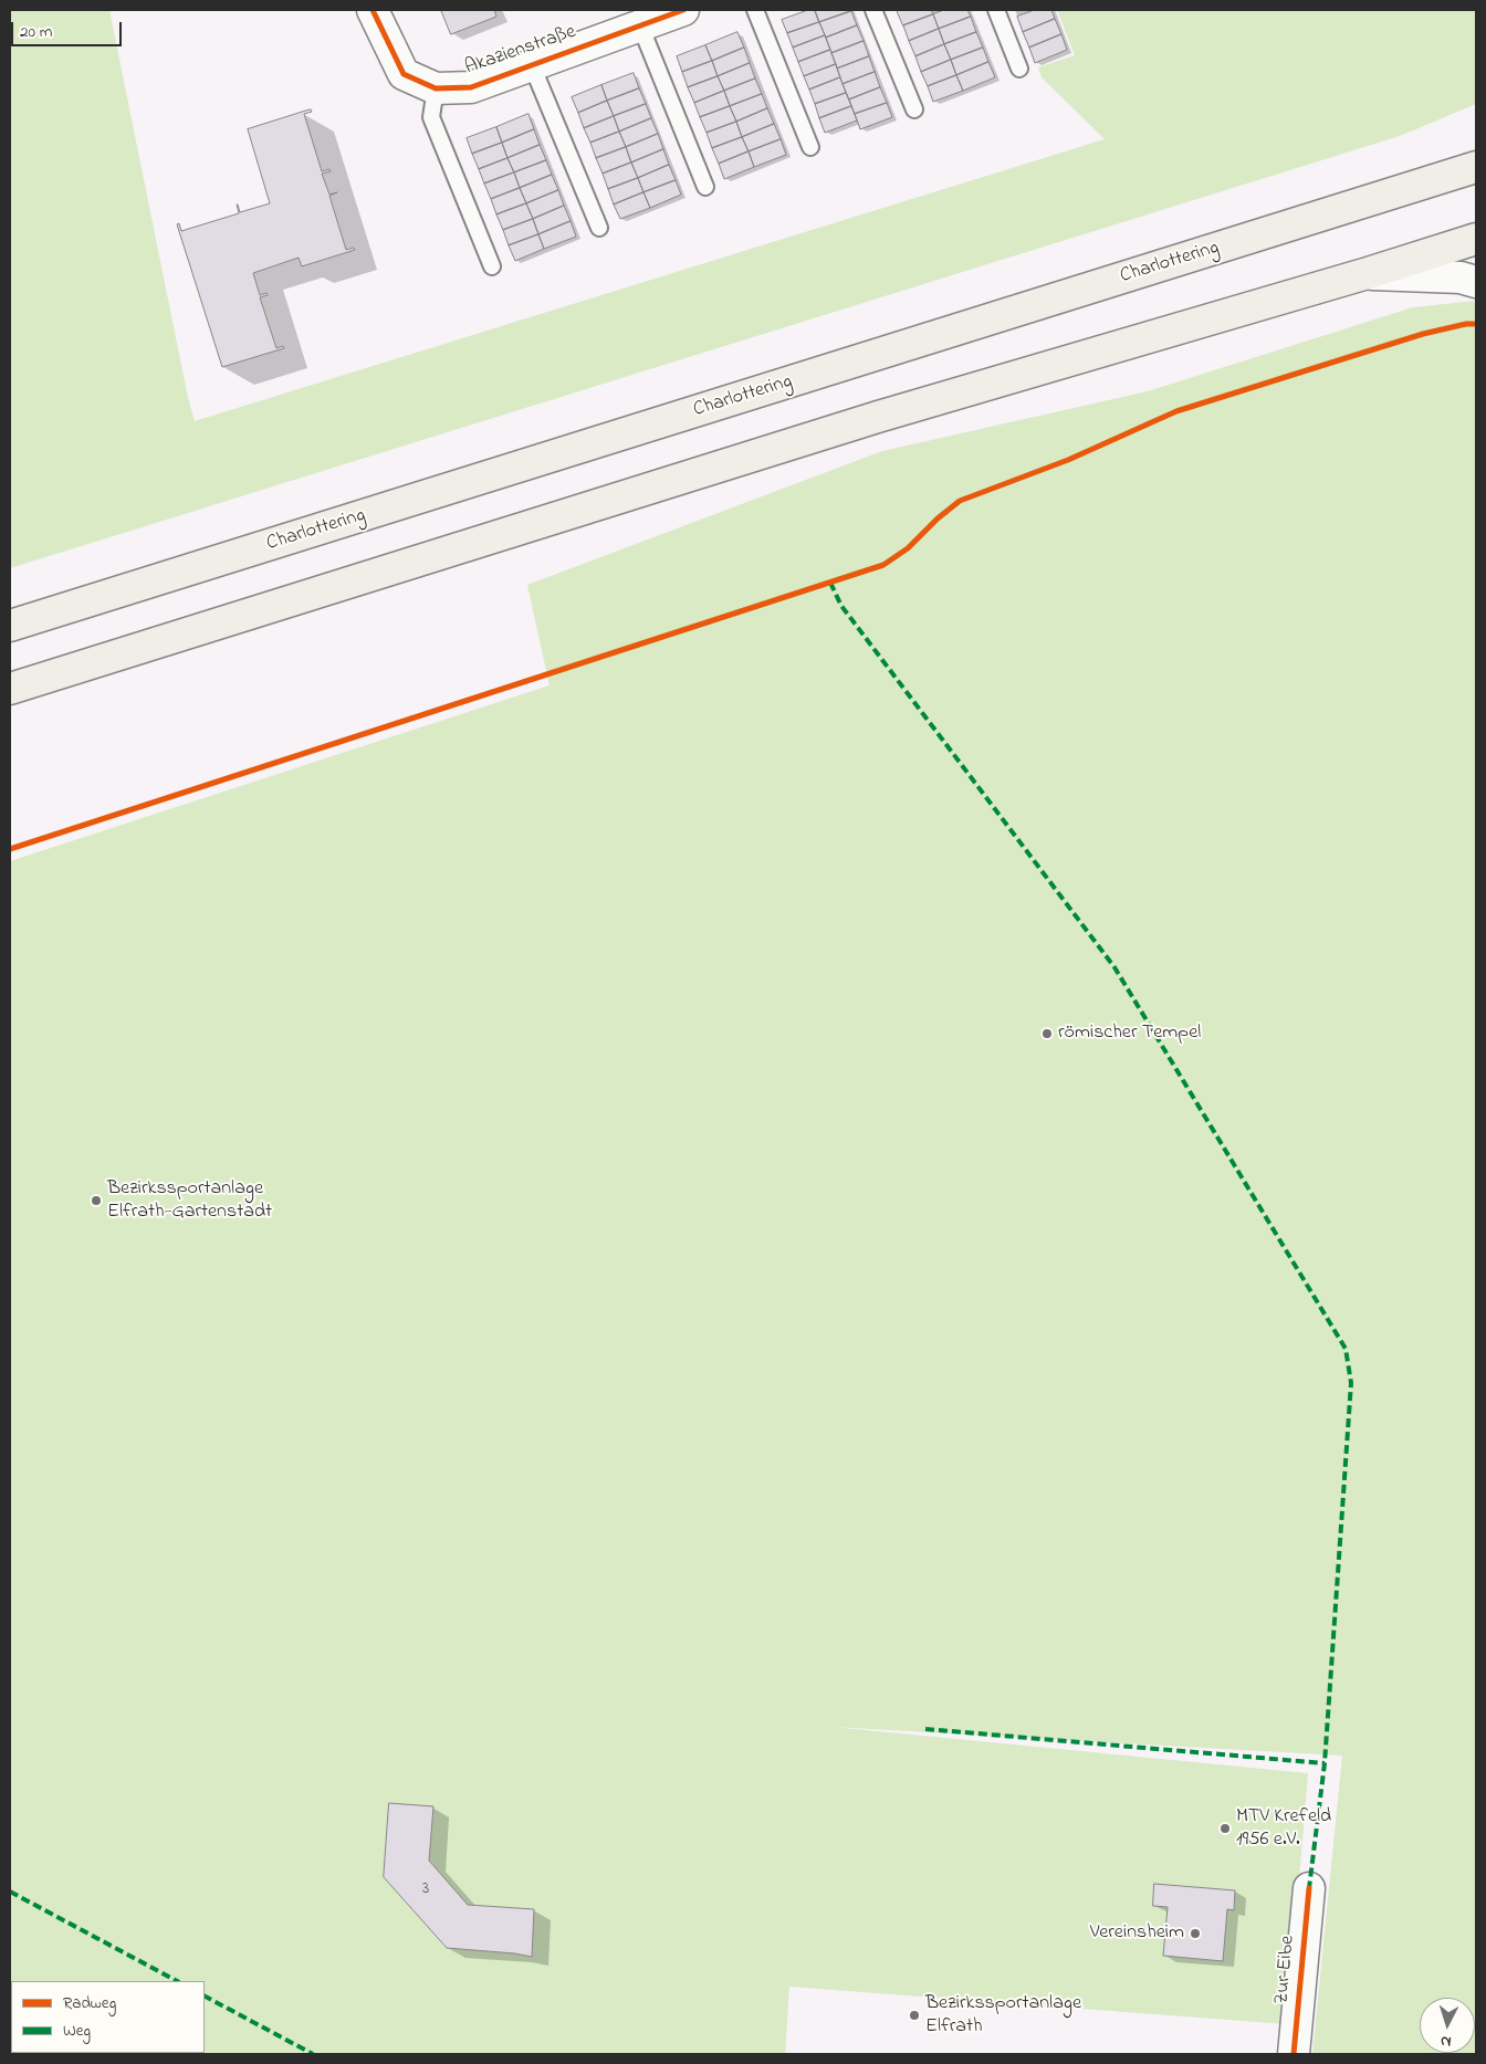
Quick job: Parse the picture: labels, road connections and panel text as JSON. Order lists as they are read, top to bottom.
{
  "streets": {
    "highway": ["Charlottering"],
    "street": ["Akazienstraße", "Zur Eibe"]
  },
  "places": [
    "römischer Tempel",
    "Bezirkssportanlage Elfrath-Gartenstadt",
    "MTV Krefeld 1956 e.V.",
    "Vereinsheim",
    "Bezirkssportanlage Elfrath"
  ],
  "house_numbers": ["3"],
  "legend": ["Radweg", "Weg"],
  "scale_bar": "20 m",
  "north": "bottom"
}
